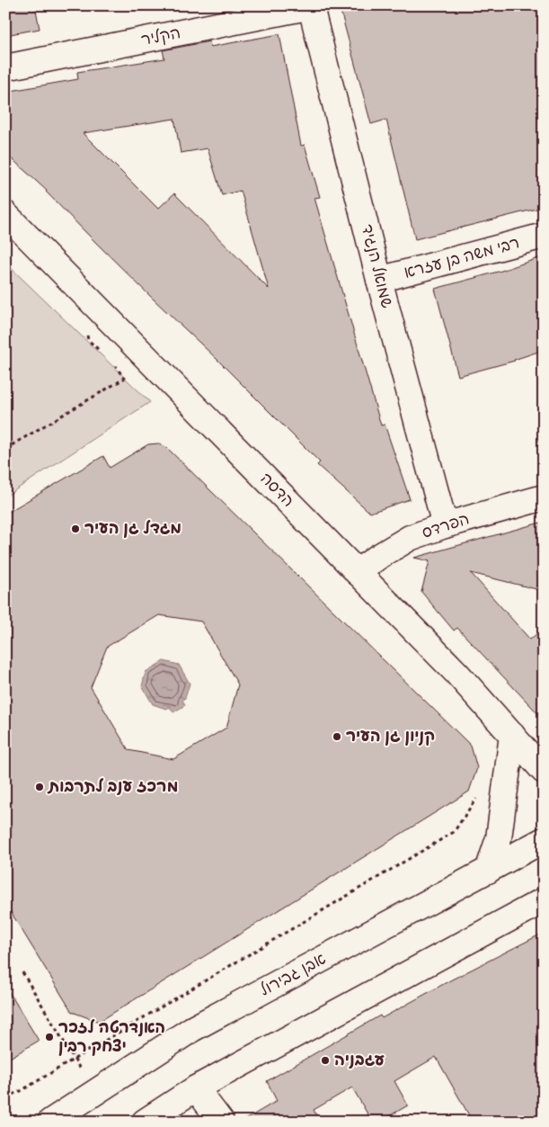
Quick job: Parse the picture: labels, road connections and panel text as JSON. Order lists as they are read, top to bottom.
{
  "streets": {
    "street": [
      "הקליר",
      "רבי משה בן עזרא",
      "שמואל הנגיד",
      "הדסה",
      "הפרדס",
      "אבן גבירול"
    ]
  },
  "crossings": [
    ["הקליר", "שמואל הנגיד"],
    ["רבי משה בן עזרא", "שמואל הנגיד"],
    ["שמואל הנגיד", "הפרדס"],
    ["הדסה", "הפרדס"]
  ],
  "places": [
    "מגדל גן העיר",
    "קניון גן העיר",
    "מרכז ענב לתרבות",
    "האנדרטה לזכר יצחק רבין",
    "עגבניה"
  ]
}
